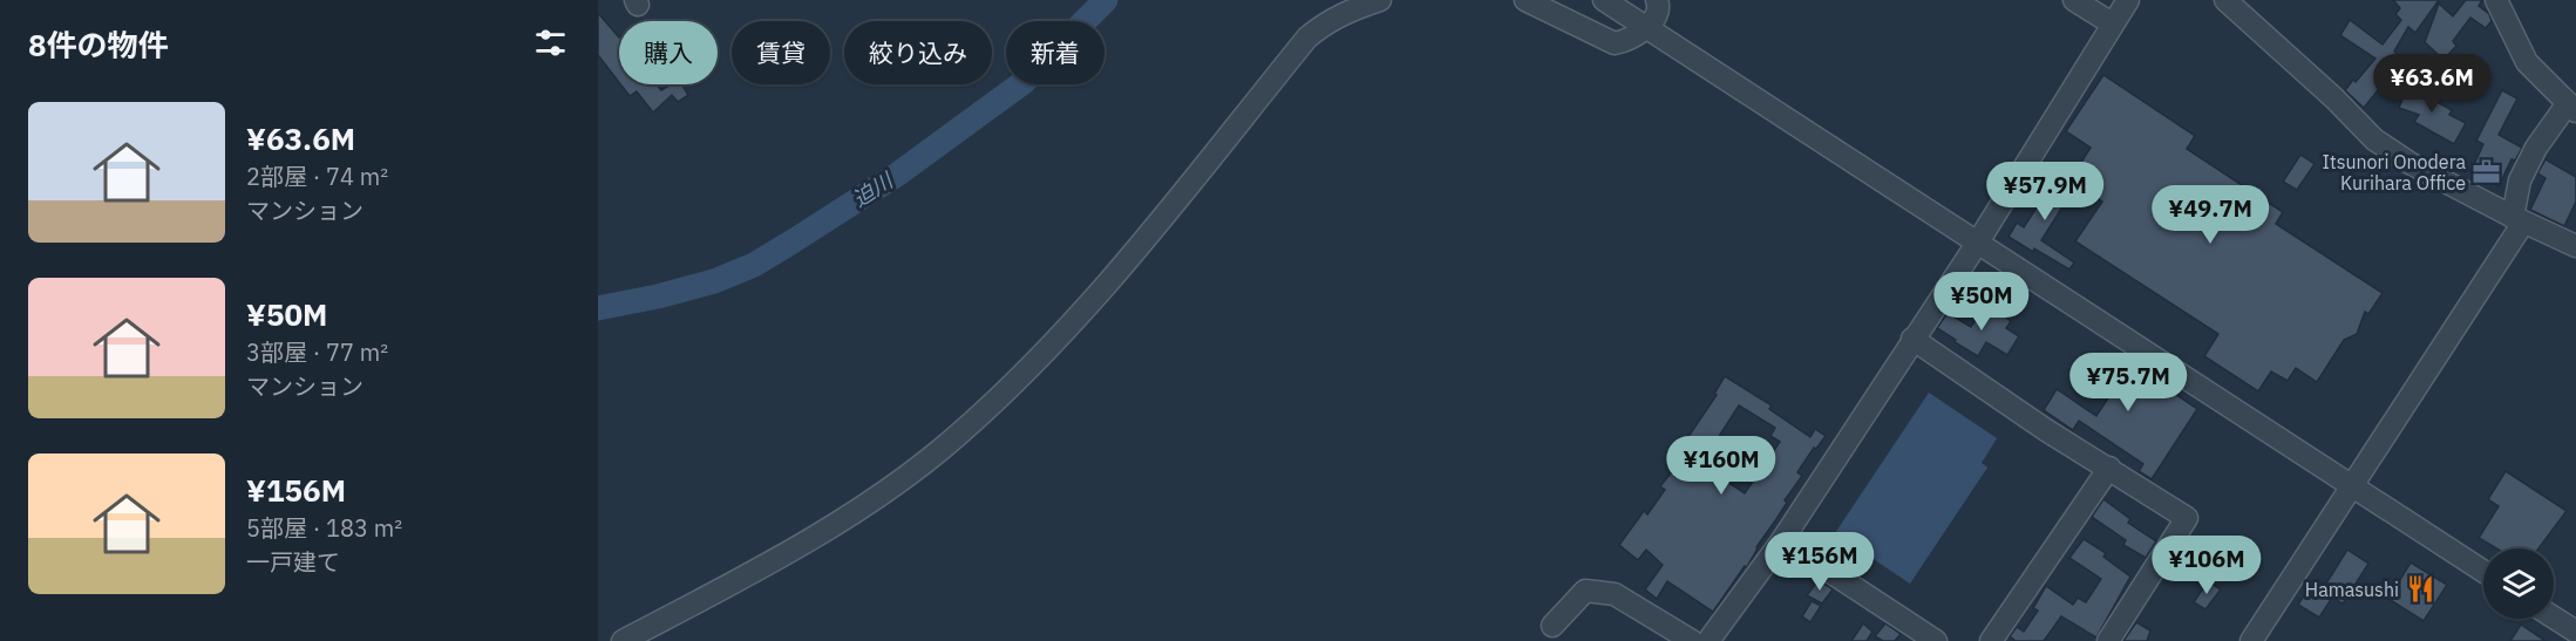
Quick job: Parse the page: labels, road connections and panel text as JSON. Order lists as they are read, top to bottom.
{
  "water": ["迫川"],
  "places": {
    "office": ["Itsunori Onodera Kurihara Office"],
    "restaurant": ["Hamasushi"]
  },
  "page": {
    "heading": "8件の物件",
    "chip": [
      "購入",
      "賃貸",
      "絞り込み",
      "新着"
    ],
    "price": [
      "¥63.6M",
      "¥57.9M",
      "¥49.7M",
      "¥50M",
      "¥75.7M",
      "¥160M",
      "¥156M",
      "¥106M"
    ],
    "list": [
      {
        "name": "¥63.6M",
        "note": "2部屋 · 74 m² · マンション"
      },
      {
        "name": "¥50M",
        "note": "3部屋 · 77 m² · マンション"
      },
      {
        "name": "¥156M",
        "note": "5部屋 · 183 m² · 一戸建て"
      }
    ]
  }
}
